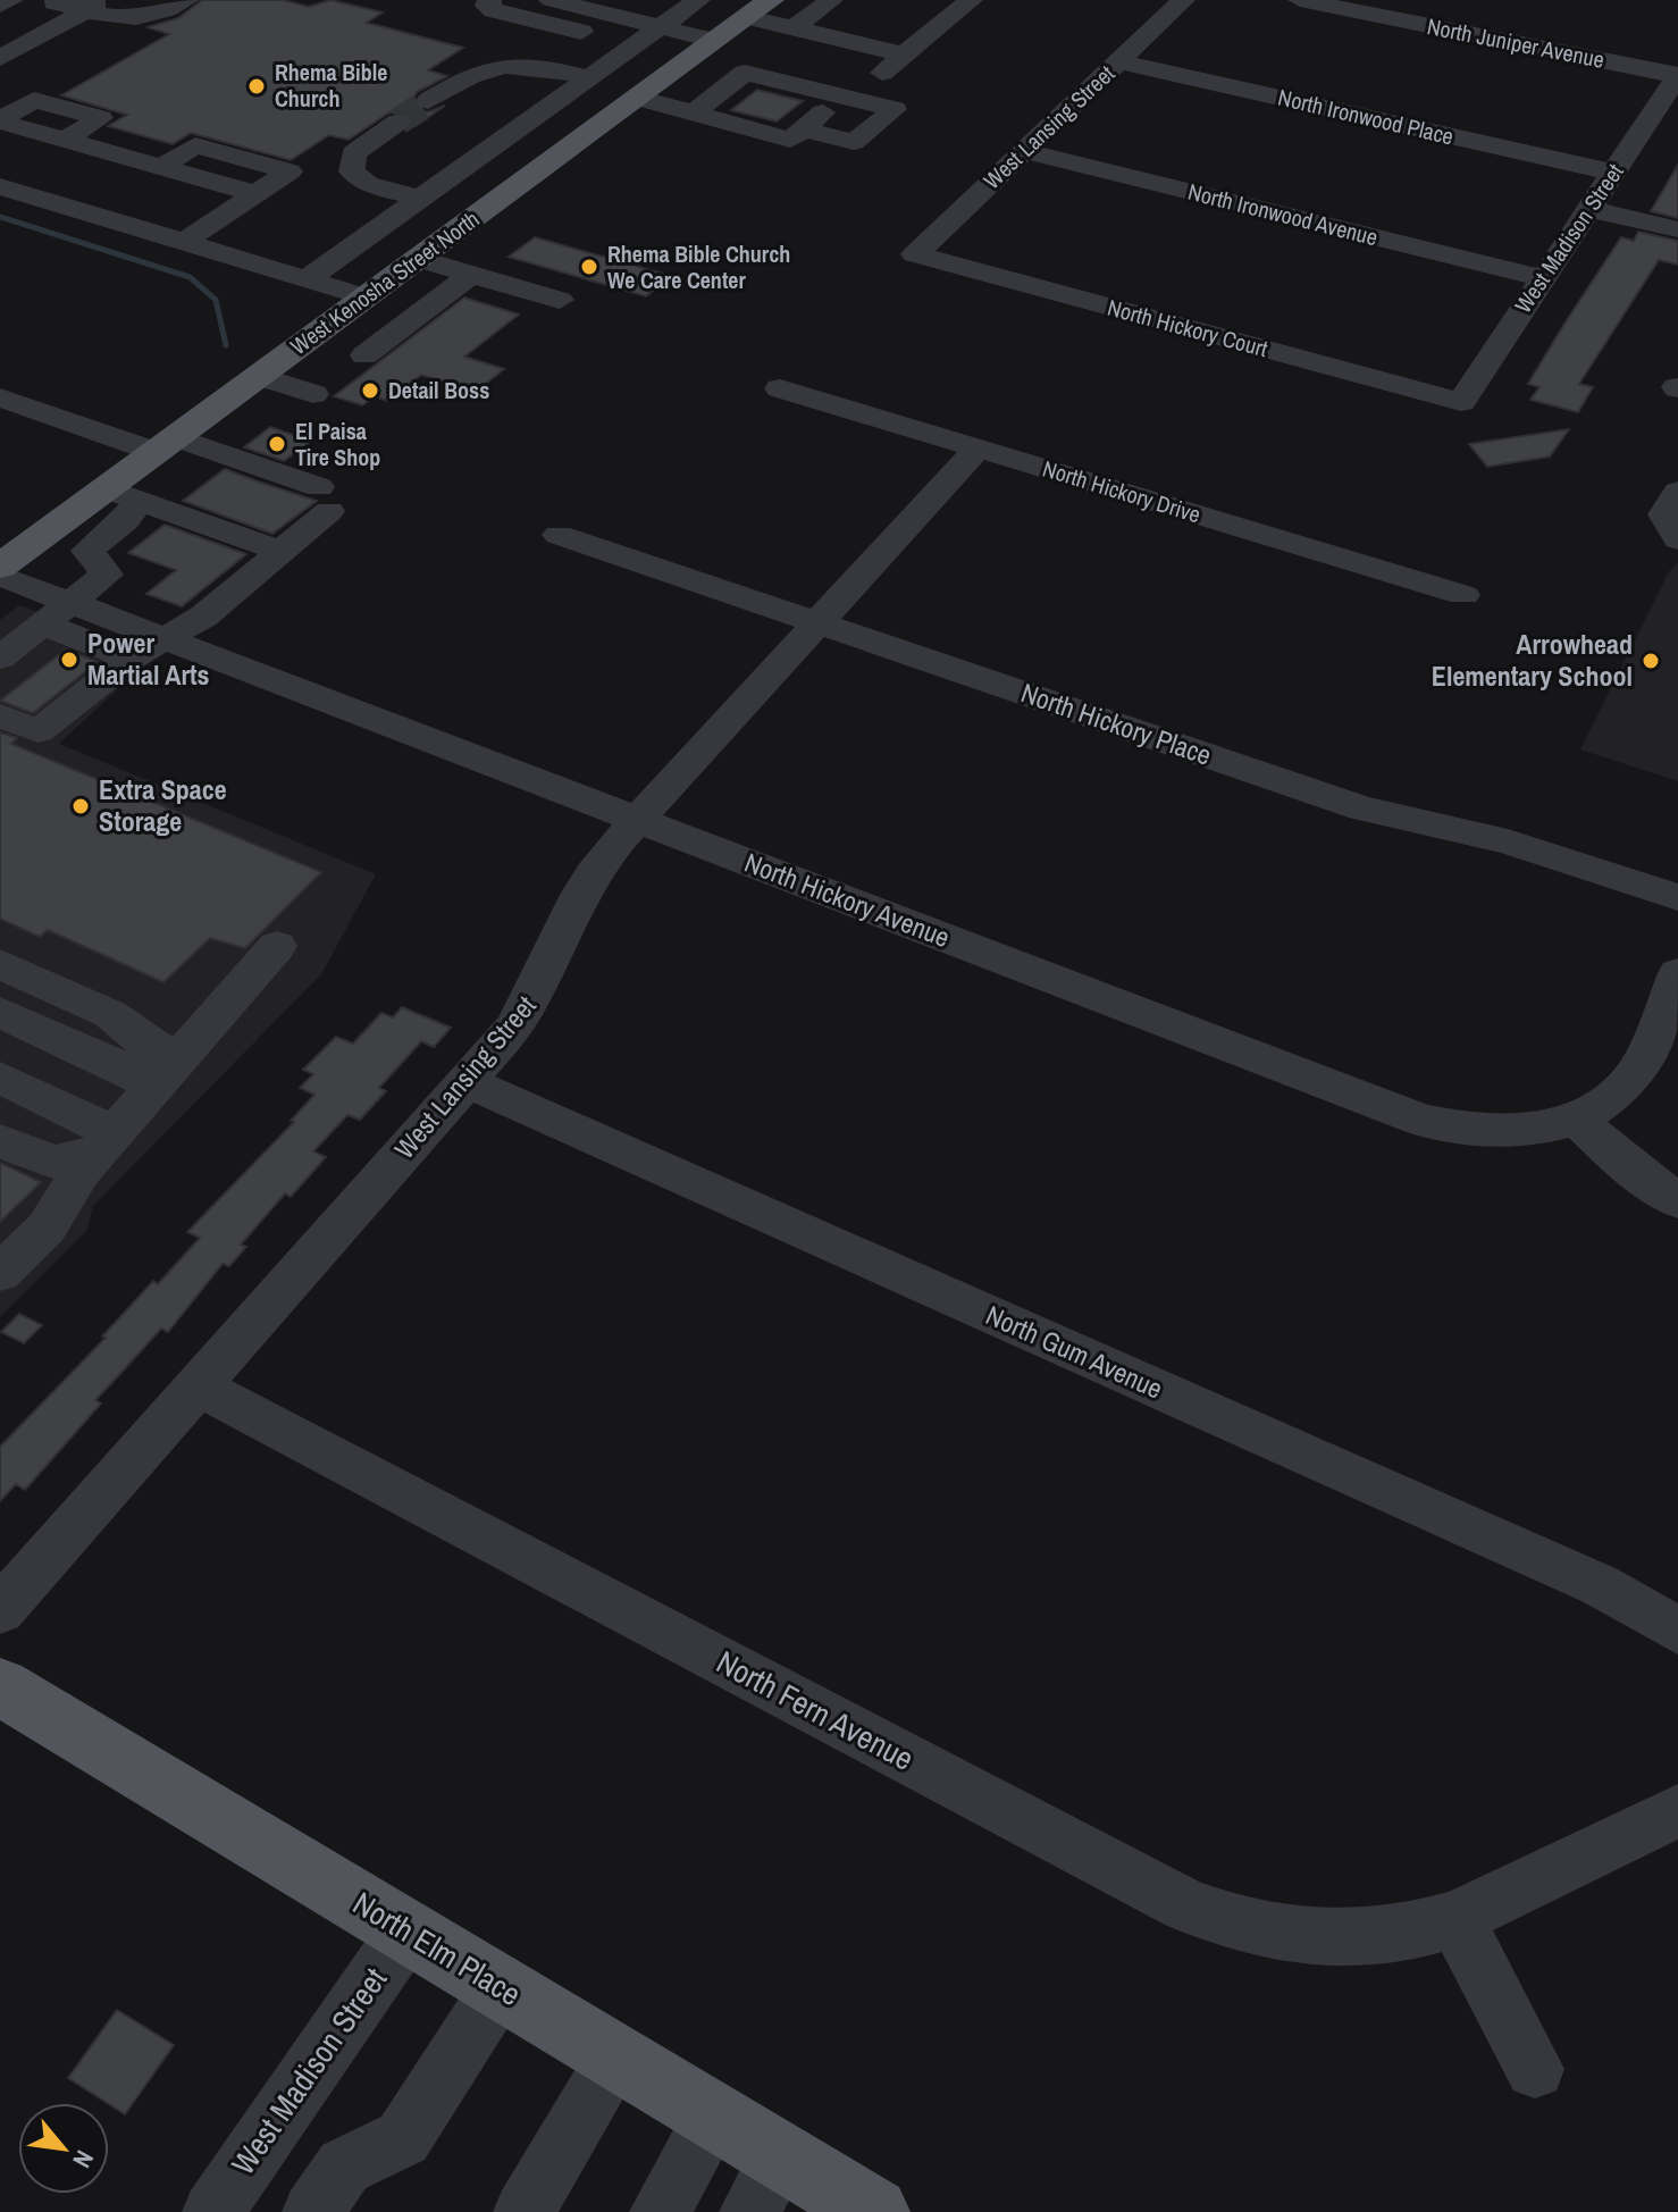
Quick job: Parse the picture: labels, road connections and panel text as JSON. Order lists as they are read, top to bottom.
{
  "streets": {
    "main road": ["West Kenosha Street North", "North Elm Place"],
    "street": [
      "North Juniper Avenue",
      "North Ironwood Place",
      "West Lansing Street",
      "North Ironwood Avenue",
      "West Madison Street",
      "North Hickory Court",
      "North Hickory Drive",
      "North Hickory Place",
      "North Hickory Avenue",
      "North Gum Avenue",
      "North Fern Avenue"
    ]
  },
  "crossings": [
    ["North Juniper Avenue", "West Madison Street"],
    ["North Ironwood Place", "West Lansing Street"],
    ["North Ironwood Place", "West Madison Street"],
    ["West Lansing Street", "North Ironwood Avenue"],
    ["West Lansing Street", "North Hickory Court"],
    ["West Lansing Street", "North Hickory Drive"],
    ["West Lansing Street", "North Hickory Place"],
    ["West Lansing Street", "North Hickory Avenue"],
    ["West Lansing Street", "North Gum Avenue"],
    ["West Lansing Street", "North Fern Avenue"],
    ["North Ironwood Avenue", "West Madison Street"],
    ["West Madison Street", "North Hickory Court"],
    ["West Madison Street", "North Elm Place"],
    ["West Kenosha Street North", "North Hickory Avenue"]
  ],
  "places": [
    "Rhema Bible Church",
    "Rhema Bible Church We Care Center",
    "Detail Boss",
    "El Paisa Tire Shop",
    "Power Martial Arts",
    "Arrowhead Elementary School",
    "Extra Space Storage"
  ],
  "north": "bottom right"
}
